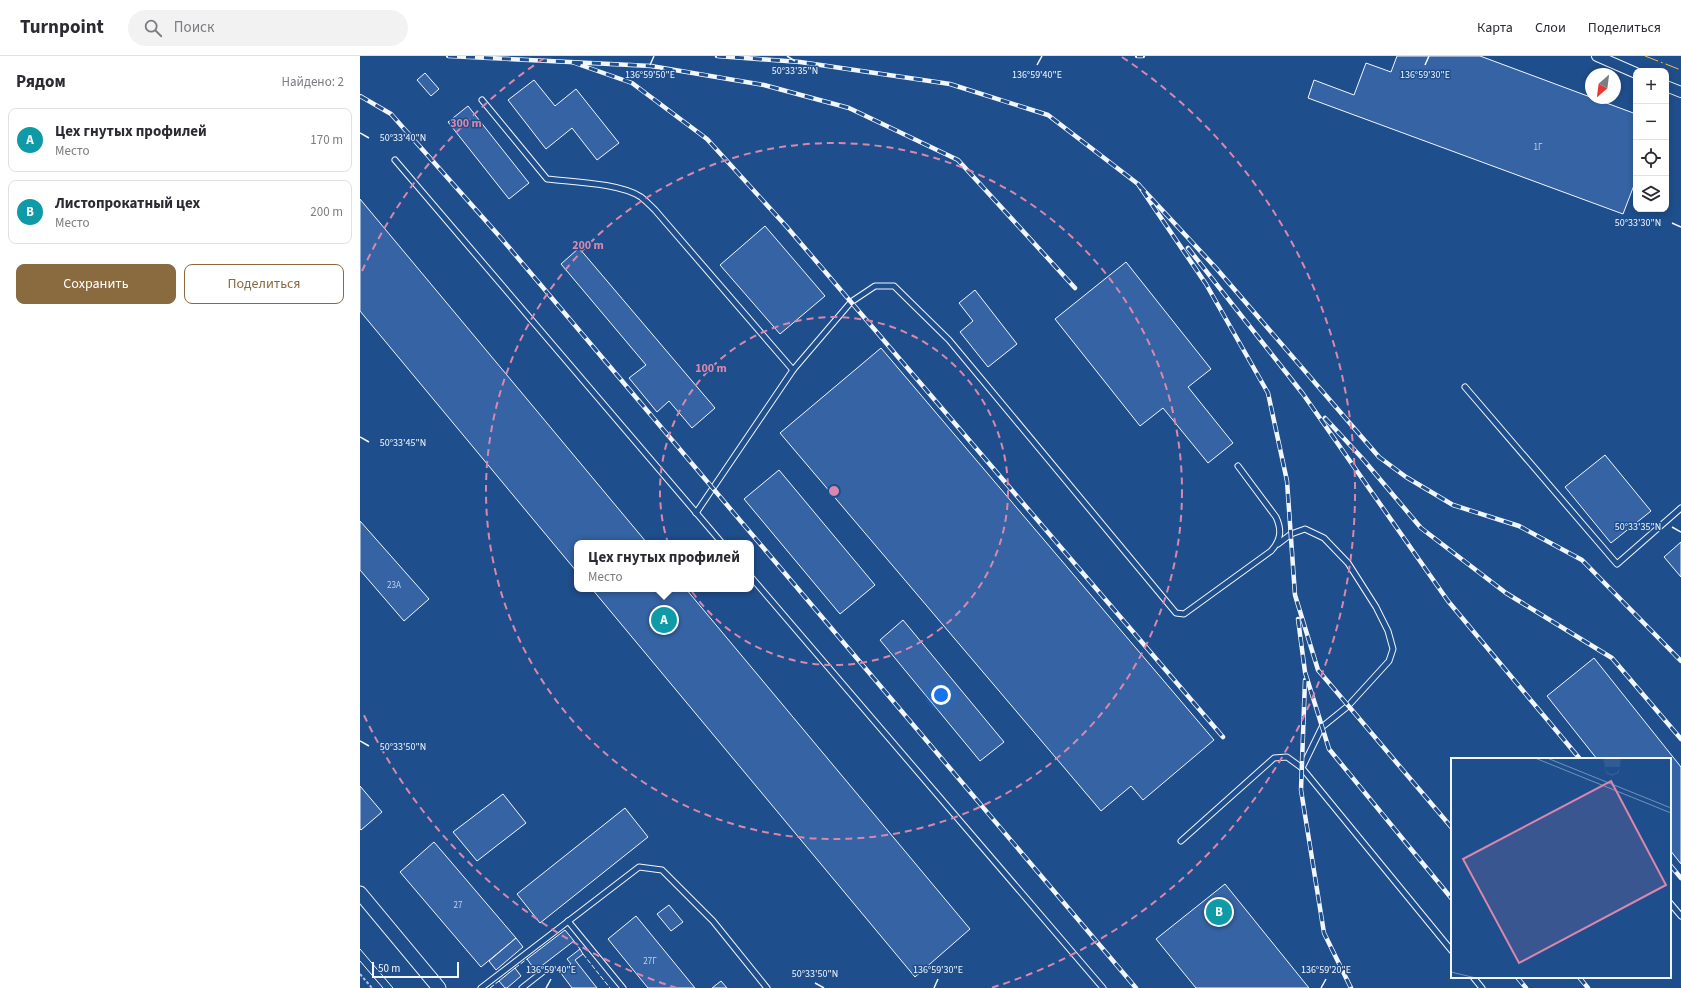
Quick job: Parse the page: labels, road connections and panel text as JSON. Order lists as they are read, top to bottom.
{
  "house_numbers": [
    "1Г",
    "23А",
    "27",
    "27Г"
  ],
  "scale_bar": "50 m",
  "north": "bottom left",
  "page": {
    "header": "Turnpoint",
    "search": "Поиск",
    "nav": ["Карта", "Слои", "Поделиться"],
    "heading": ["Рядом", "Найдено: 2"],
    "map_buttons": ["+", "−"],
    "list": [
      {
        "mark": "A",
        "name": "Цех гнутых профилей",
        "note": "Место",
        "value": "170 m"
      },
      {
        "mark": "B",
        "name": "Листопрокатный цех",
        "note": "Место",
        "value": "200 m"
      }
    ],
    "buttons": ["Сохранить", "Поделиться"],
    "popup": ["Цех гнутых профилей", "Место"],
    "pins": ["A", "B"],
    "scale": "50 m"
  },
  "coordinates": [
    "50°33'35\"N",
    "136°59'50\"E",
    "136°59'40\"E",
    "136°59'30\"E",
    "50°33'40\"N",
    "50°33'30\"N",
    "50°33'45\"N",
    "50°33'50\"N",
    "136°59'20\"E"
  ],
  "rings": ["300 m", "200 m", "100 m"]
}
